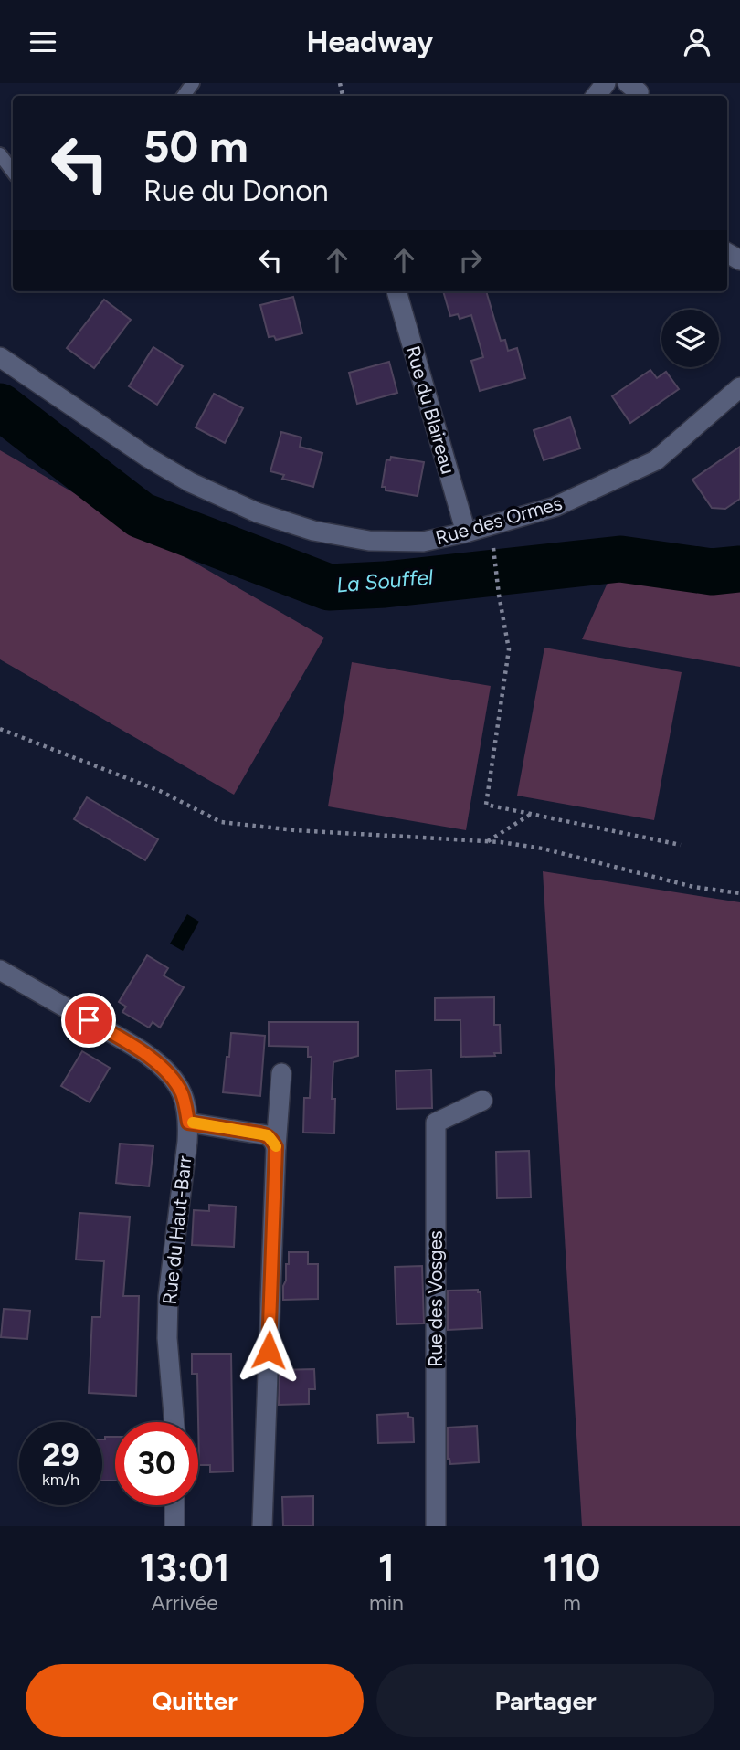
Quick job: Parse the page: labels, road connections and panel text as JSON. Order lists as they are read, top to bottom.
{
  "streets": {
    "street": [
      "Rue du Blaireau",
      "Rue des Ormes",
      "Rue du Haut-Barr",
      "Rue des Vosges"
    ]
  },
  "crossings": [
    ["Rue du Blaireau", "Rue des Ormes"]
  ],
  "water": ["La Souffel"],
  "page": {
    "header": "Headway",
    "turn": ["50 m", "Rue du Donon"],
    "speed": "29 km/h",
    "limit": "30",
    "eta": [
      "13:01",
      "Arrivée",
      "1",
      "min",
      "110",
      "m"
    ],
    "buttons": ["Quitter", "Partager"]
  }
}
